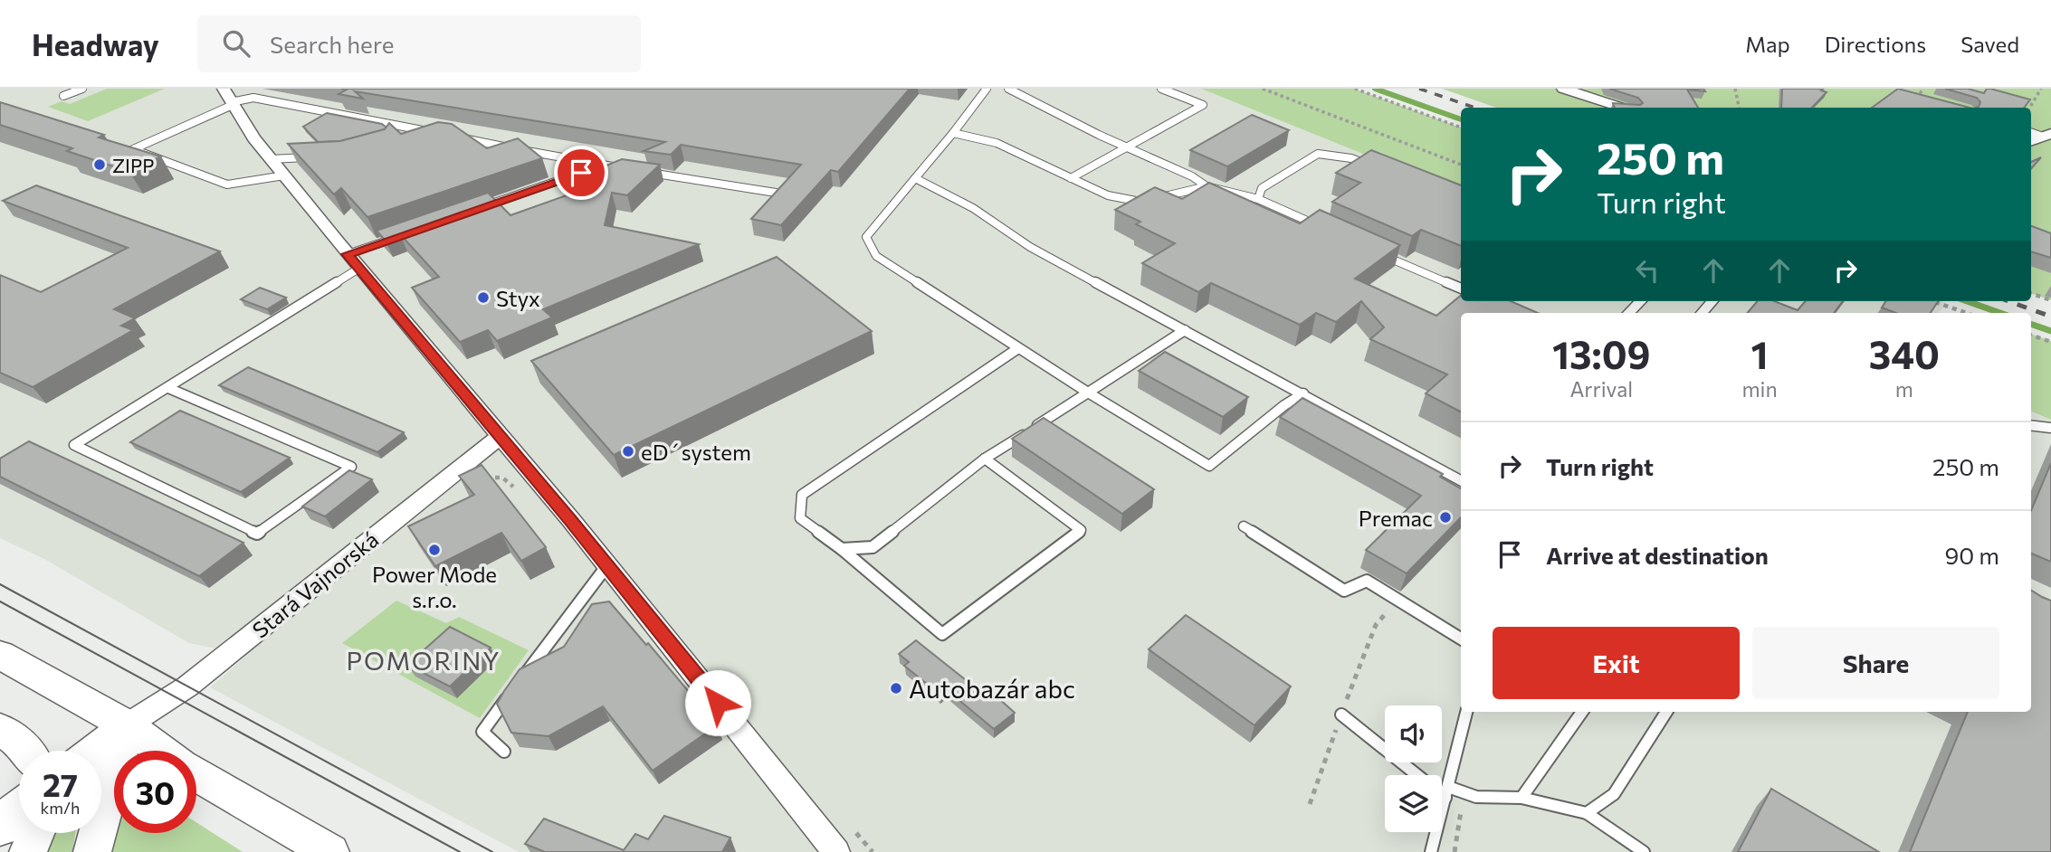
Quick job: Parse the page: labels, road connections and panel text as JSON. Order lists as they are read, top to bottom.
{
  "streets": {
    "street": ["Stará Vajnorská"]
  },
  "districts": ["POMORINY"],
  "places": [
    "ZIPP",
    "Styx",
    "eD´system",
    "Premac",
    "Power Mode s.r.o.",
    "Autobazár abc"
  ],
  "page": {
    "header": "Headway",
    "search": "Search here",
    "nav": ["Map", "Directions", "Saved"],
    "turn": ["250 m", "Turn right"],
    "eta": [
      "13:09",
      "Arrival",
      "1",
      "min",
      "340",
      "m"
    ],
    "list": [
      {
        "name": "Turn right",
        "value": "250 m"
      },
      {
        "name": "Arrive at destination",
        "value": "90 m"
      }
    ],
    "buttons": ["Exit", "Share"],
    "speed": "27 km/h",
    "limit": "30"
  }
}
